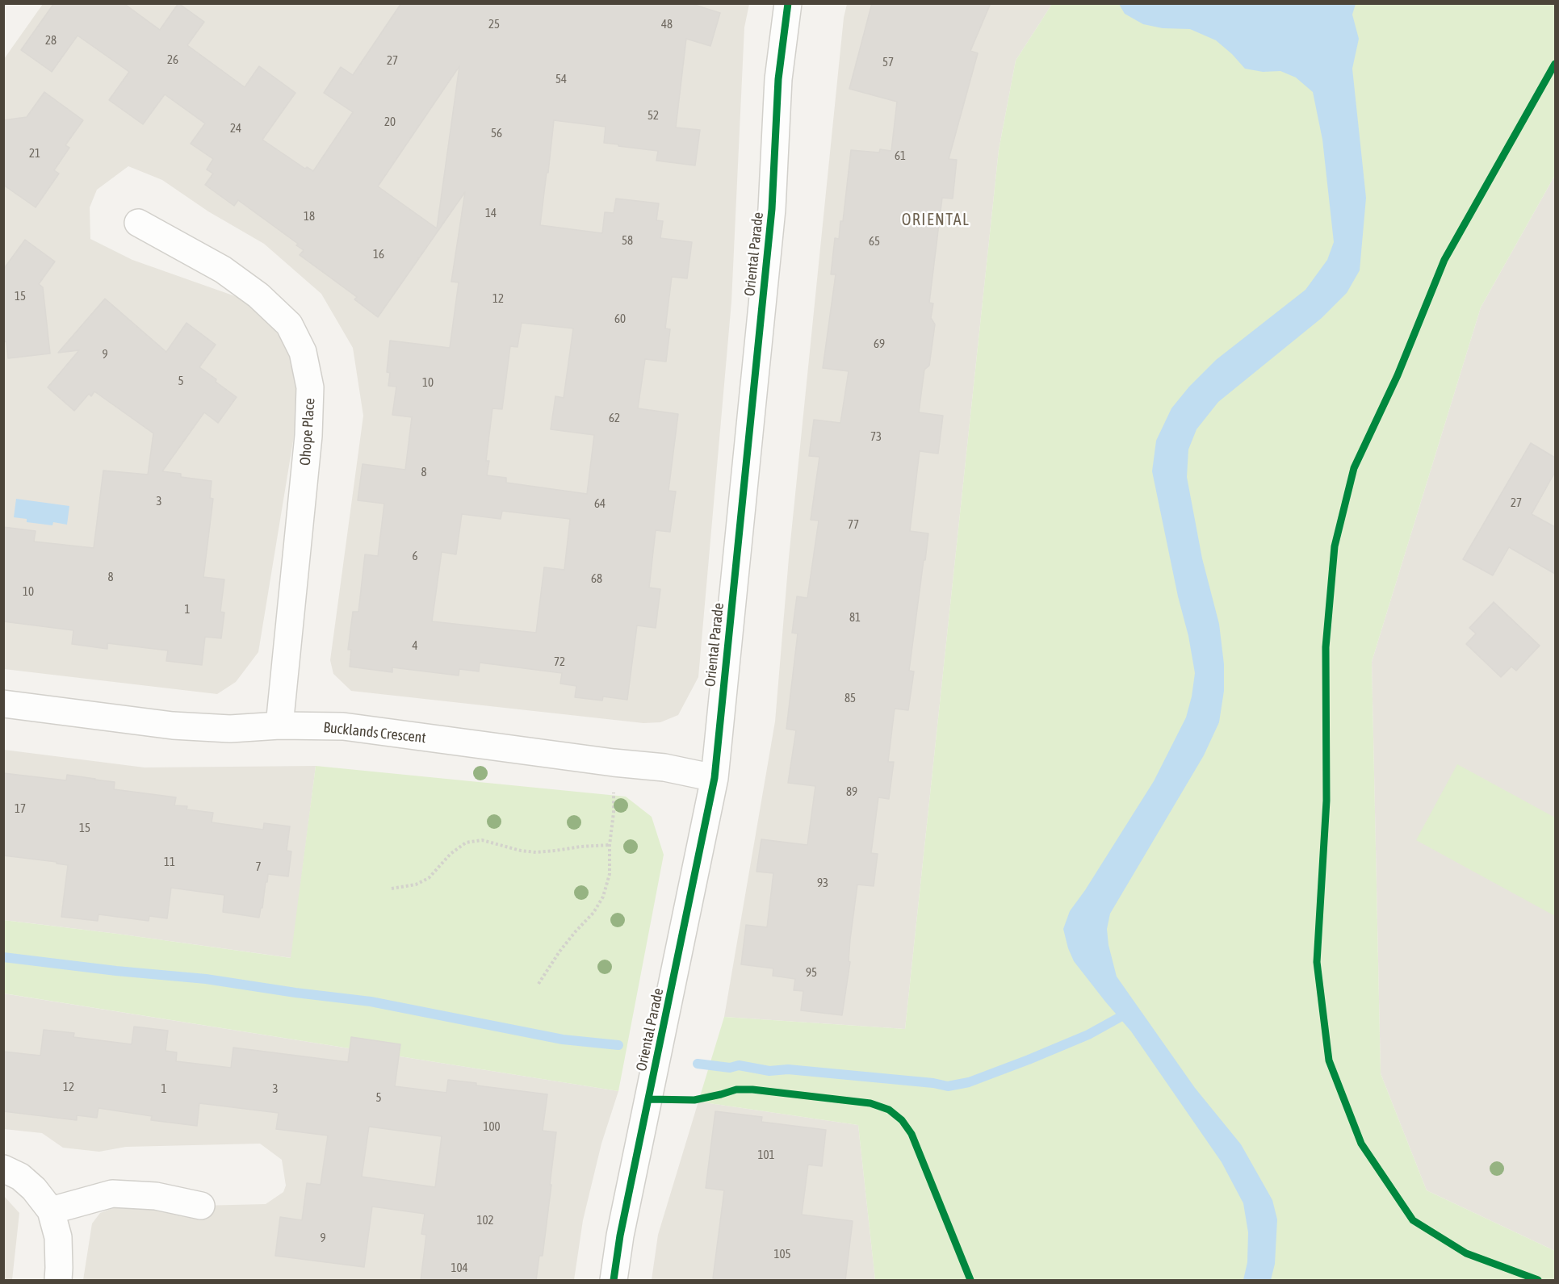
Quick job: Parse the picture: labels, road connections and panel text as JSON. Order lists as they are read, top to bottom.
{
  "streets": {
    "street": ["Oriental Parade", "Ohope Place", "Bucklands Crescent"]
  },
  "crossings": [
    ["Oriental Parade", "Bucklands Crescent"],
    ["Ohope Place", "Bucklands Crescent"]
  ],
  "districts": ["ORIENTAL"],
  "house_numbers": [
    "25",
    "48",
    "28",
    "26",
    "27",
    "57",
    "54",
    "52",
    "20",
    "24",
    "56",
    "21",
    "61",
    "14",
    "18",
    "58",
    "65",
    "16",
    "15",
    "12",
    "60",
    "69",
    "9",
    "5",
    "10",
    "62",
    "73",
    "8",
    "3",
    "27",
    "64",
    "77",
    "6",
    "8",
    "68",
    "10",
    "1",
    "81",
    "4",
    "72",
    "85",
    "89",
    "17",
    "15",
    "11",
    "7",
    "93",
    "95",
    "12",
    "1",
    "3",
    "5",
    "100",
    "101",
    "102",
    "9",
    "105",
    "104"
  ]
}
